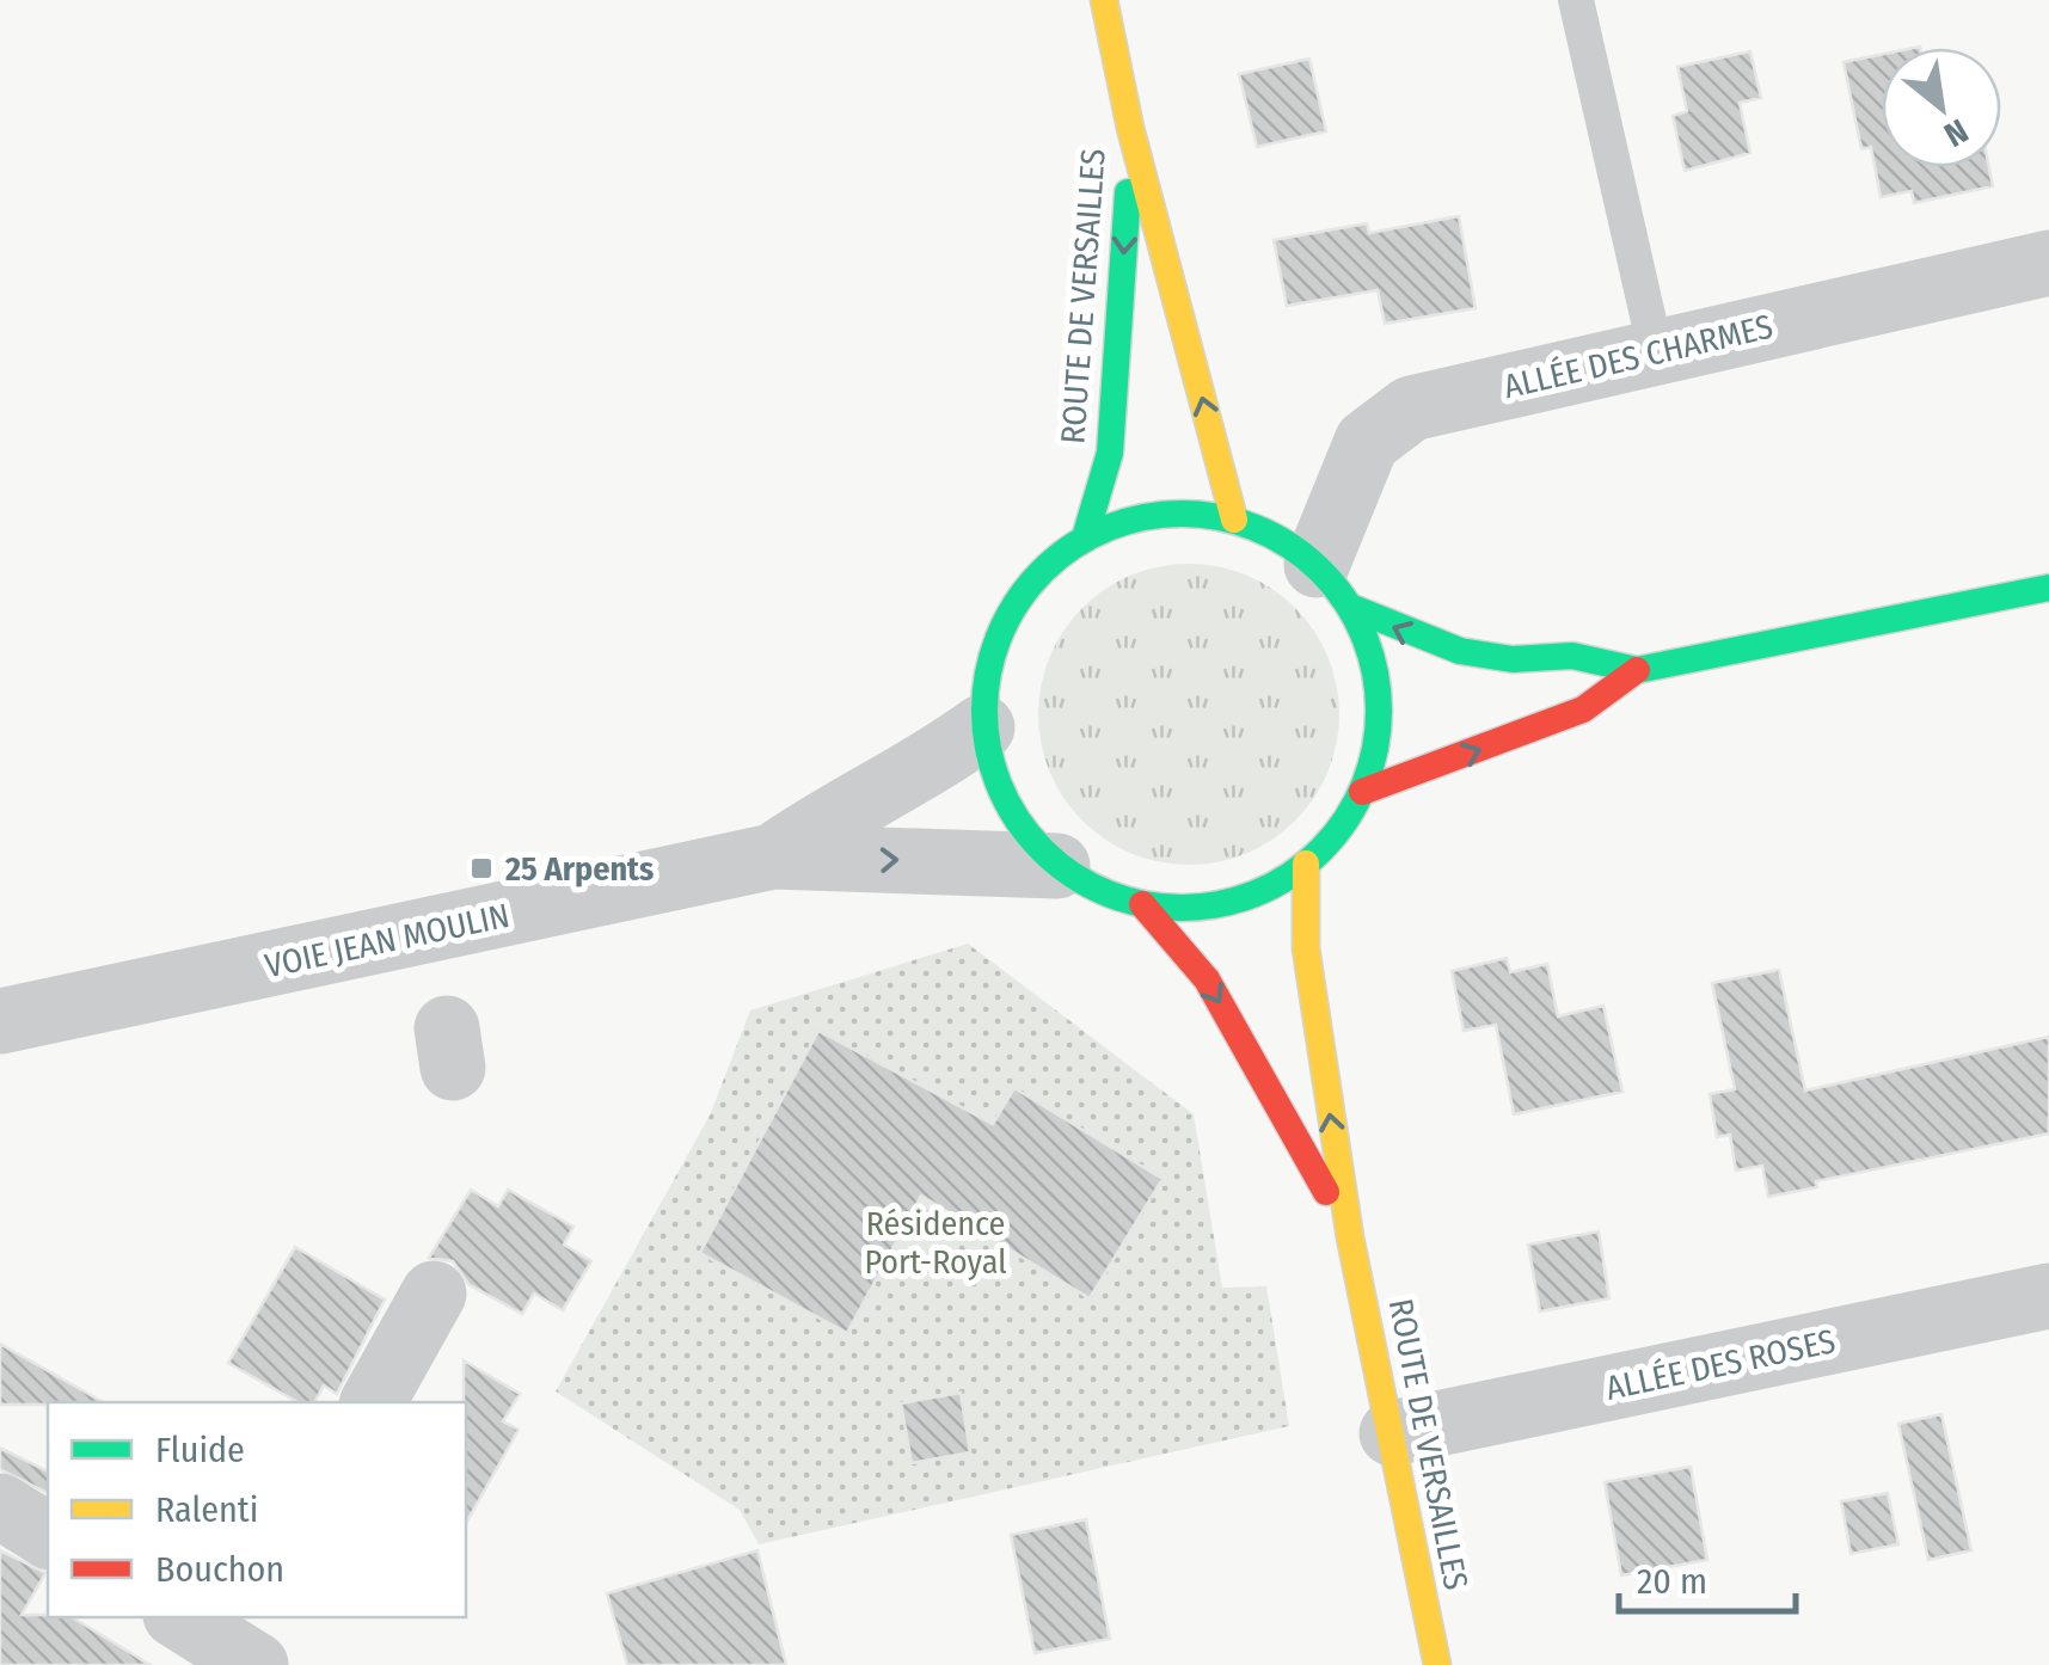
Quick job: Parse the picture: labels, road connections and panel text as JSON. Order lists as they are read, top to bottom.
{
  "streets": {
    "main road": ["ROUTE DE VERSAILLES"],
    "street": ["ALLÉE DES CHARMES", "VOIE JEAN MOULIN", "ALLÉE DES ROSES"]
  },
  "crossings": [
    ["ROUTE DE VERSAILLES", "ALLÉE DES CHARMES"],
    ["ROUTE DE VERSAILLES", "VOIE JEAN MOULIN"],
    ["ROUTE DE VERSAILLES", "ALLÉE DES ROSES"],
    ["ALLÉE DES CHARMES", "VOIE JEAN MOULIN"]
  ],
  "parks": ["Résidence Port-Royal"],
  "places": {
    "transit": ["25 Arpents"]
  },
  "legend": ["Fluide", "Ralenti", "Bouchon"],
  "scale_bar": "20 m",
  "north": "bottom right"
}
